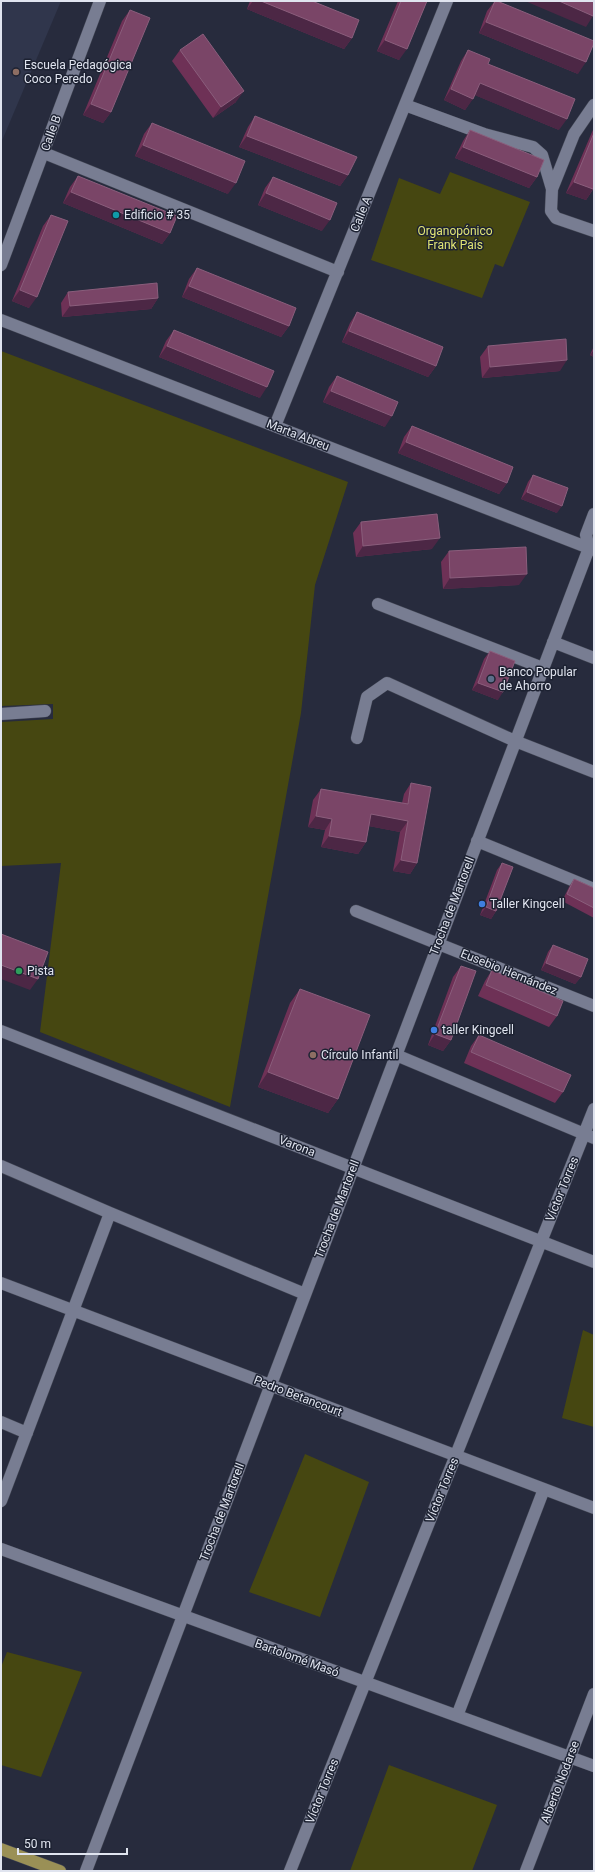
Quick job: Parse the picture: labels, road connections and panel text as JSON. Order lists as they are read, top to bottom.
{
  "streets": {
    "street": [
      "Calle B",
      "Calle A",
      "Marta Abreu",
      "Trocha de Martorell",
      "Eusebio Hernández",
      "Varona",
      "Víctor Torres",
      "Pedro Betancourt",
      "Bartolomé Masó",
      "Alberto Nodarse"
    ]
  },
  "crossings": [
    ["Calle A", "Marta Abreu"],
    ["Marta Abreu", "Trocha de Martorell"],
    ["Trocha de Martorell", "Eusebio Hernández"],
    ["Trocha de Martorell", "Varona"],
    ["Trocha de Martorell", "Pedro Betancourt"],
    ["Trocha de Martorell", "Bartolomé Masó"],
    ["Varona", "Víctor Torres"],
    ["Víctor Torres", "Pedro Betancourt"],
    ["Víctor Torres", "Bartolomé Masó"],
    ["Bartolomé Masó", "Alberto Nodarse"]
  ],
  "parks": ["Organopónico Frank País"],
  "places": [
    "Escuela Pedagógica Coco Peredo",
    "Edificio # 35",
    "Banco Popular de Ahorro",
    "Taller Kingcell",
    "Pista",
    "taller Kingcell",
    "Círculo Infantil"
  ],
  "scale_bar": "50 m"
}
